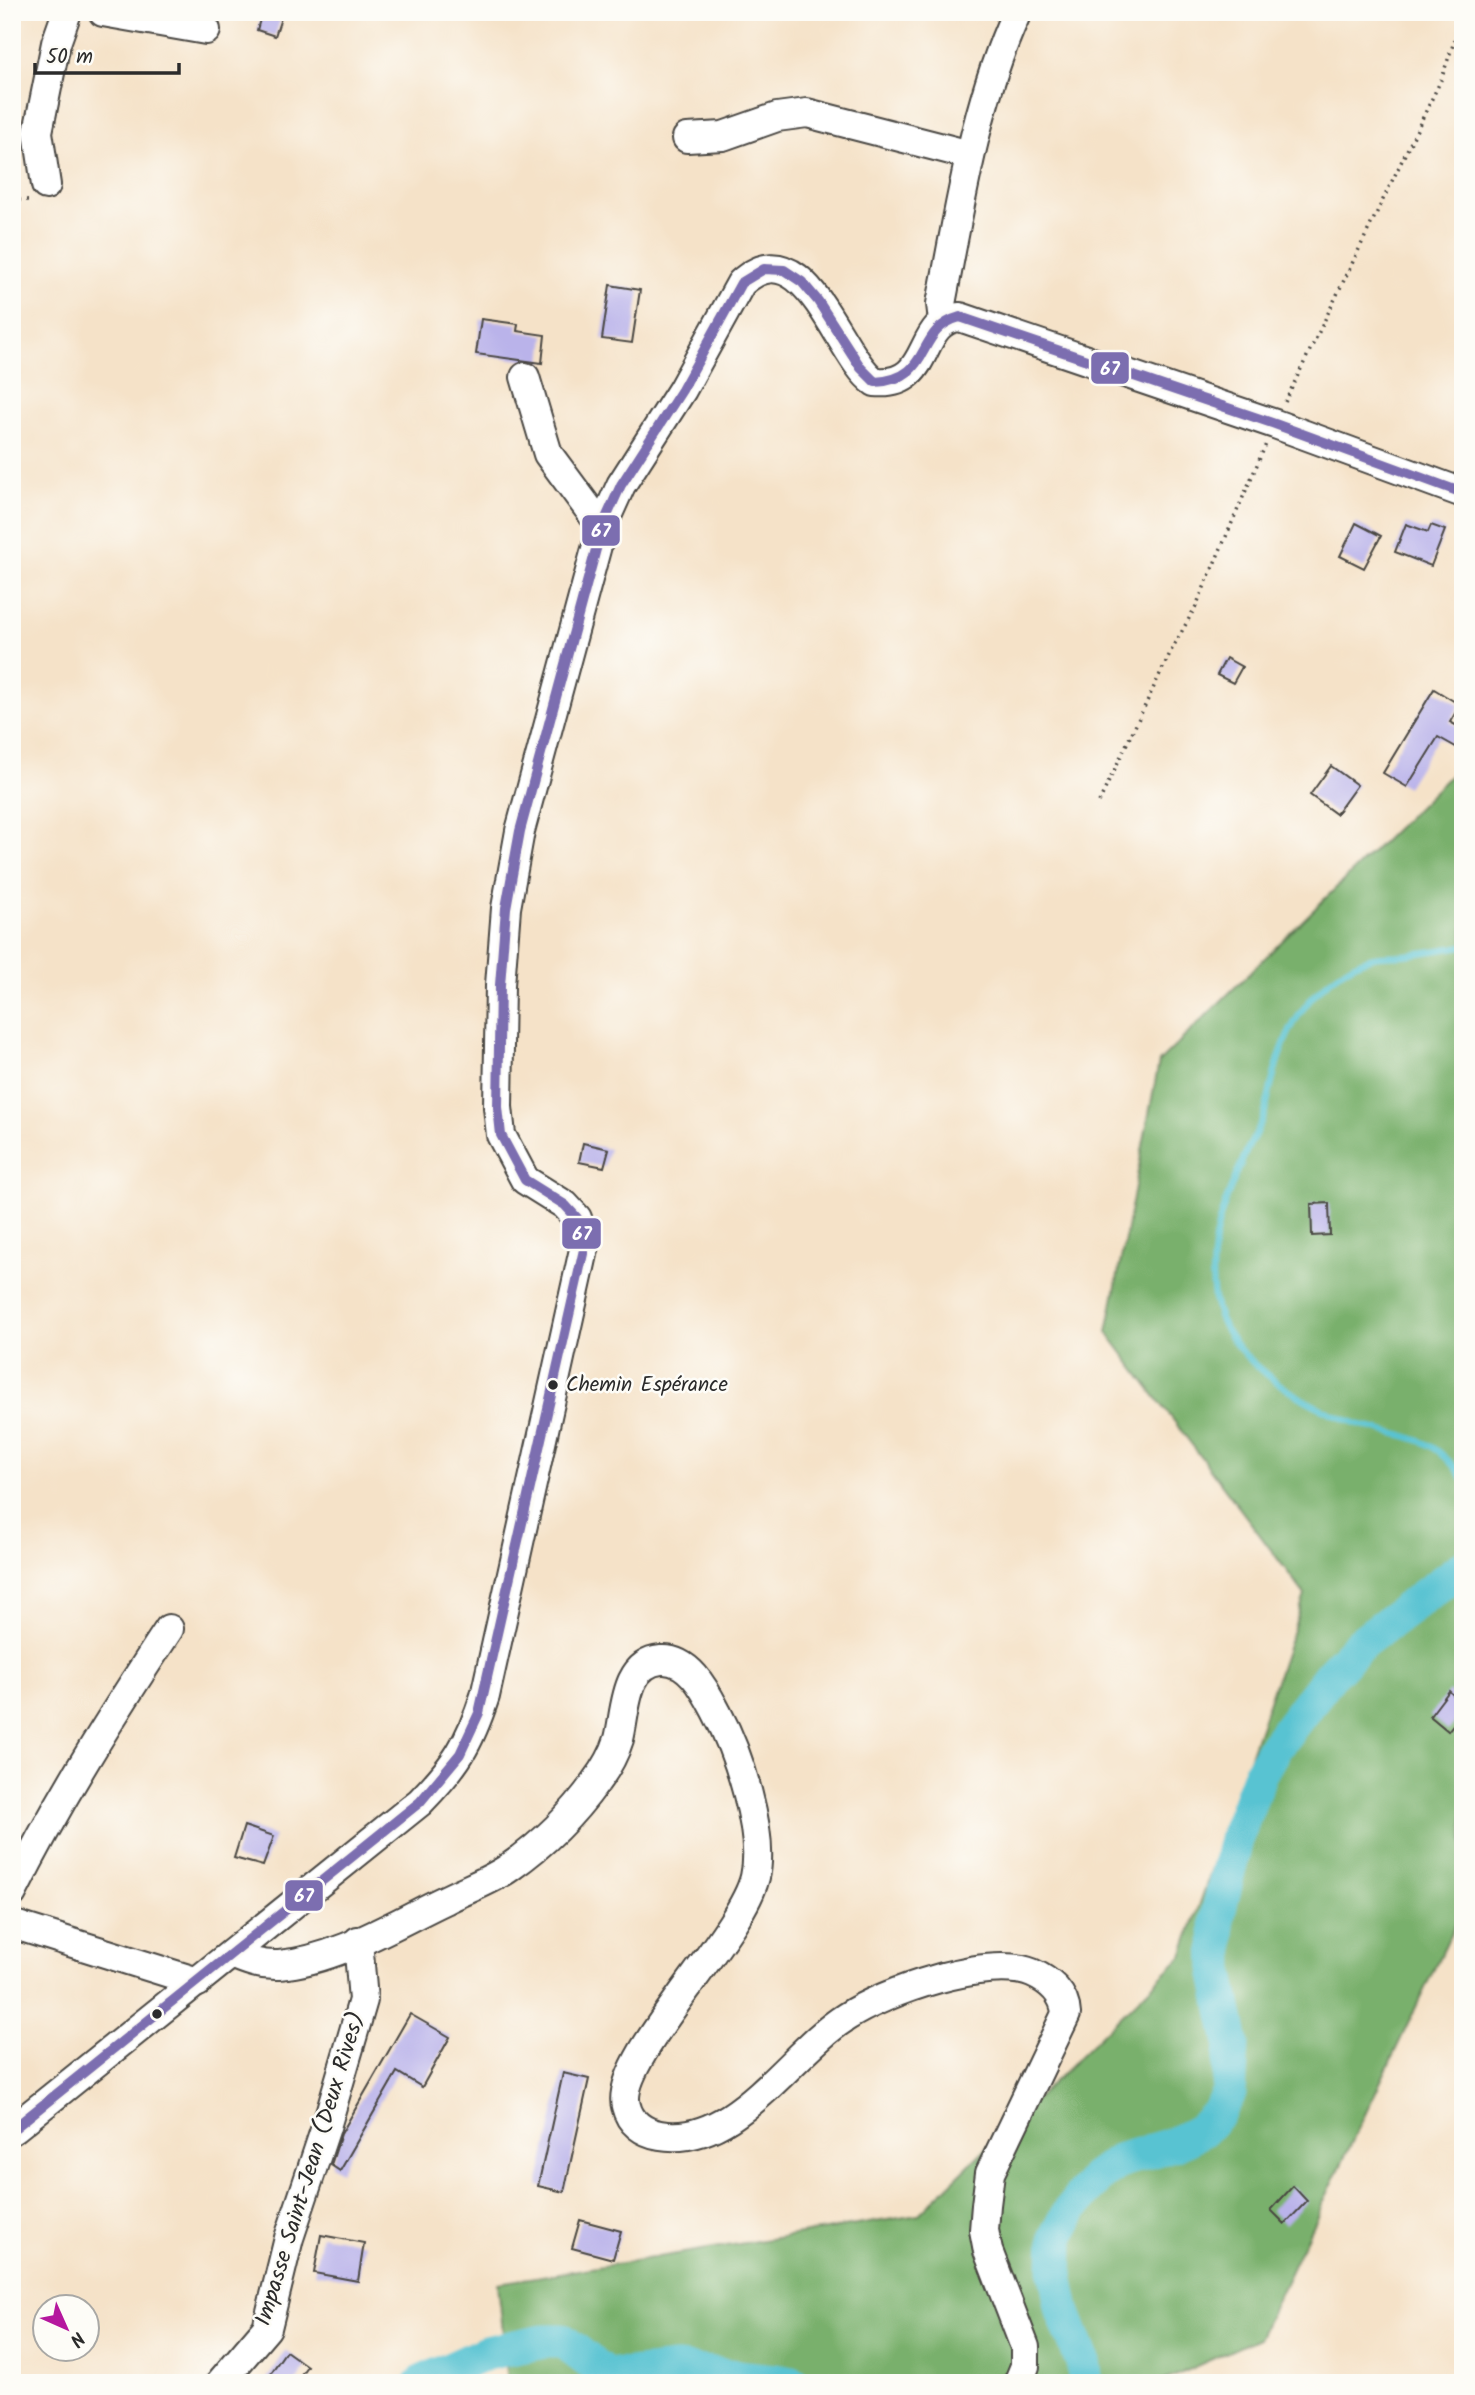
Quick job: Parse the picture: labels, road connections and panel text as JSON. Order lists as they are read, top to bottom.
{
  "streets": {
    "street": ["Impasse Saint-Jean (Deux Rives)"]
  },
  "places": ["Chemin Espérance"],
  "lines": ["transit line 67"],
  "scale_bar": "50 m",
  "north": "bottom right"
}
